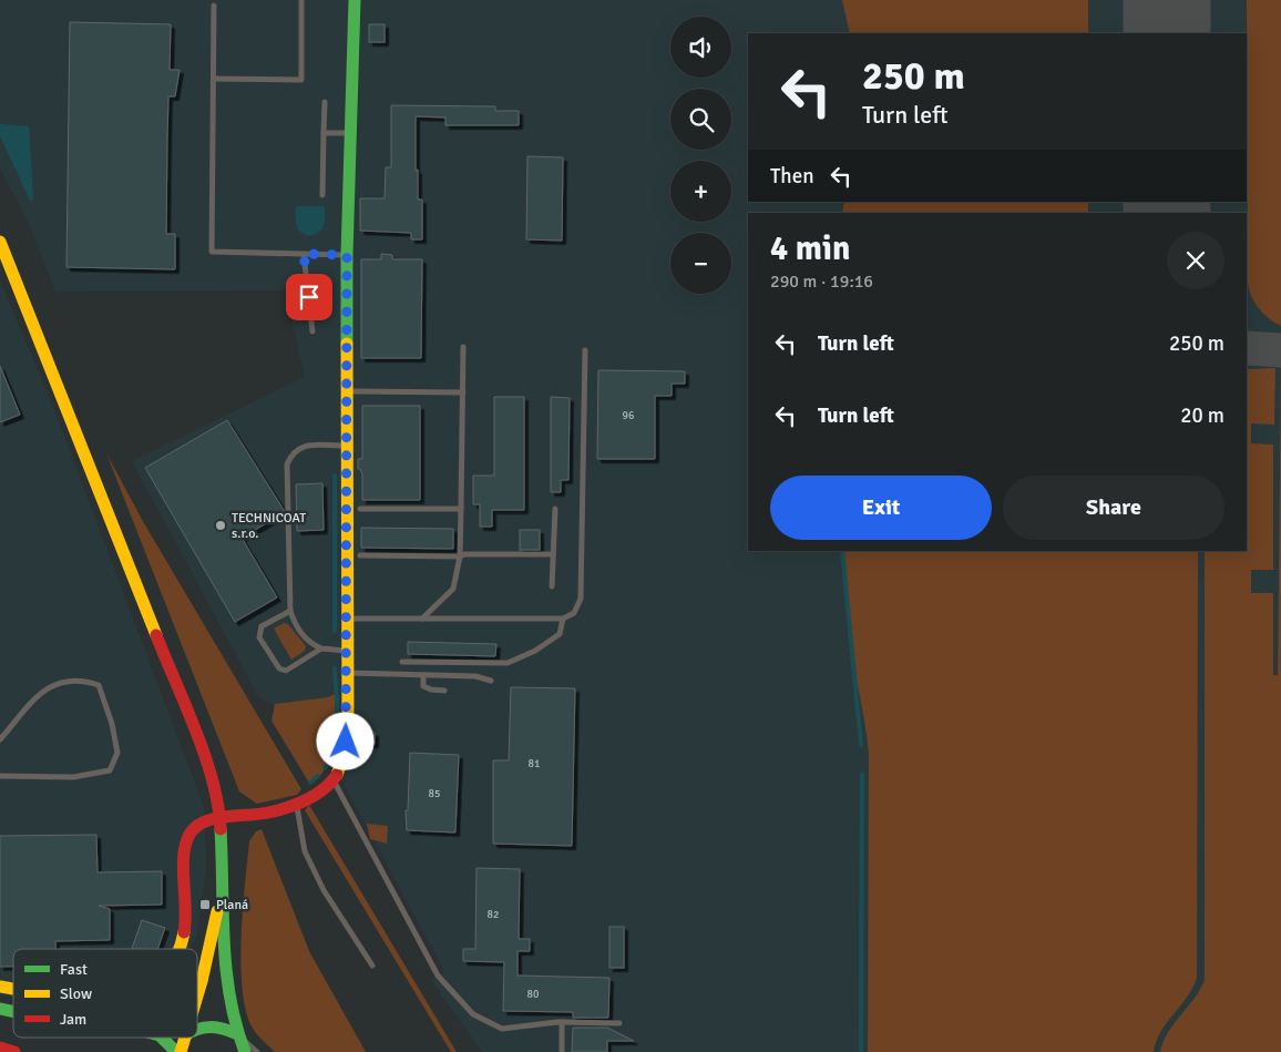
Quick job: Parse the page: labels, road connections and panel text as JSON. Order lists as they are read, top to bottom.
{
  "places": {
    "other": ["TECHNICOAT s.r.o."],
    "transit": ["Planá"]
  },
  "house_numbers": [
    "96",
    "81",
    "85",
    "82",
    "80"
  ],
  "legend": ["Fast", "Slow", "Jam"],
  "page": {
    "map_buttons": ["+", "−"],
    "turn": ["250 m", "Turn left"],
    "then": "Then",
    "heading": ["4 min", "290 m · 19:16"],
    "list": [
      {
        "name": "Turn left",
        "value": "250 m"
      },
      {
        "name": "Turn left",
        "value": "20 m"
      }
    ],
    "buttons": ["Exit", "Share"]
  }
}
